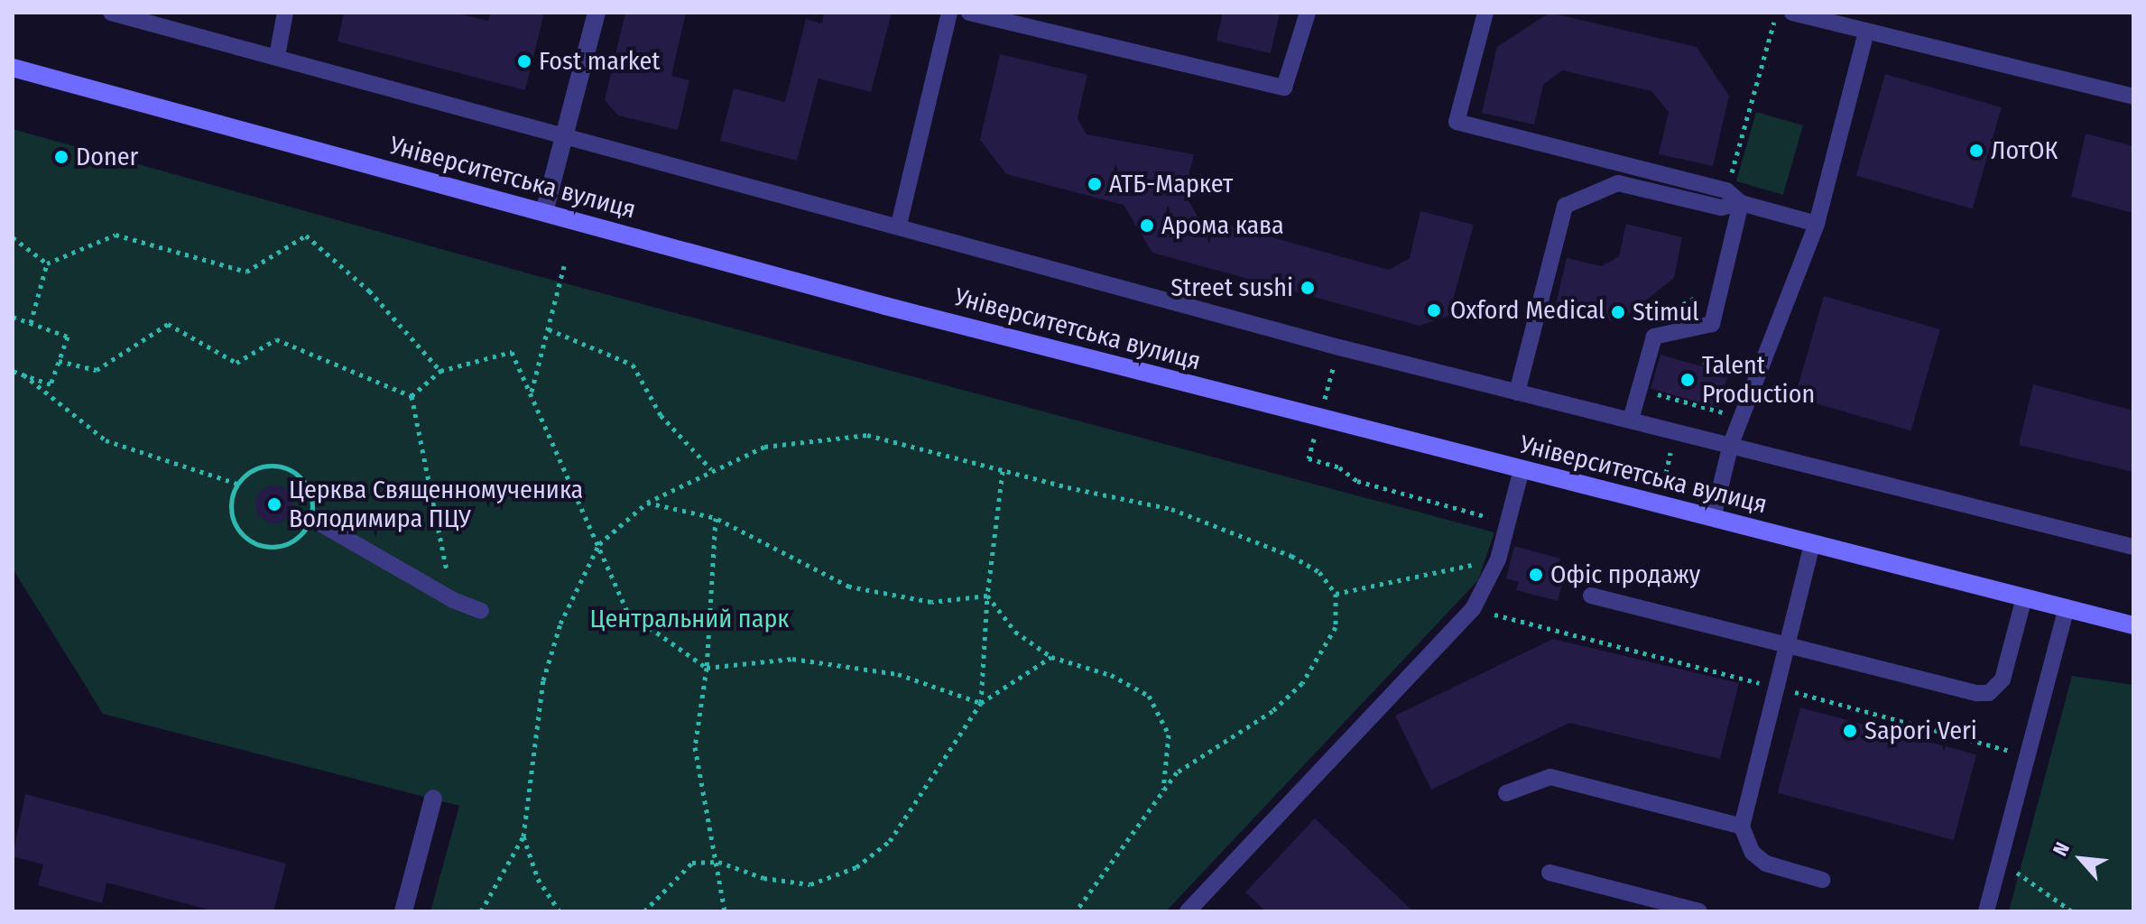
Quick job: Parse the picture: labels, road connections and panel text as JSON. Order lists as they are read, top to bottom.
{
  "streets": {
    "main road": ["Університетська вулиця"]
  },
  "parks": ["Центральний парк"],
  "places": [
    "Fost market",
    "ЛотОК",
    "Doner",
    "АТБ-Маркет",
    "Арома кава",
    "Street sushi",
    "Oxford Medical",
    "Stimul",
    "Talent Production",
    "Церква Священномученика Володимира ПЦУ",
    "Офіс продажу",
    "Sapori Veri"
  ],
  "north": "top left"
}
